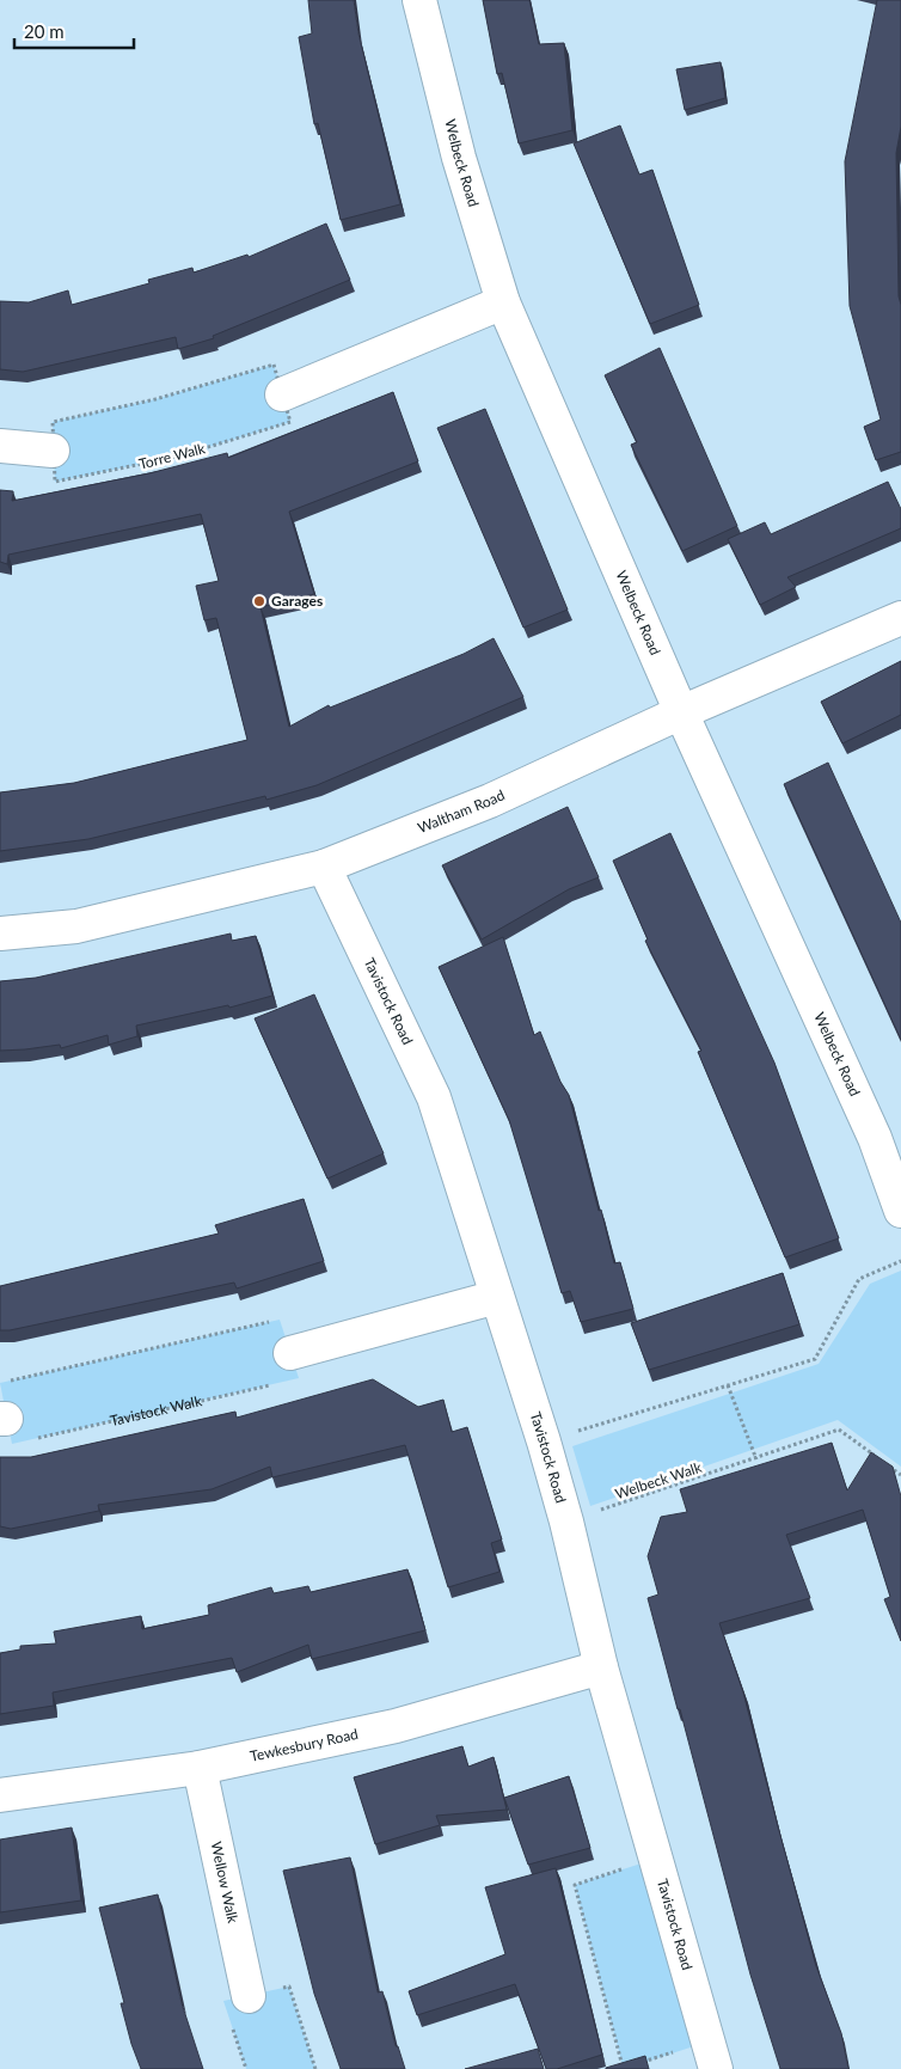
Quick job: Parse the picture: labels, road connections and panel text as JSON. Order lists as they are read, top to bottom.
{
  "streets": {
    "street": [
      "Welbeck Road",
      "Waltham Road",
      "Tavistock Road",
      "Tewkesbury Road",
      "Wellow Walk"
    ],
    "path": ["Torre Walk", "Tavistock Walk", "Welbeck Walk"]
  },
  "crossings": [
    ["Welbeck Road", "Waltham Road"],
    ["Waltham Road", "Tavistock Road"],
    ["Tavistock Road", "Welbeck Walk"],
    ["Tavistock Road", "Tewkesbury Road"],
    ["Tewkesbury Road", "Wellow Walk"]
  ],
  "places": ["Garages"],
  "scale_bar": "20 m"
}
